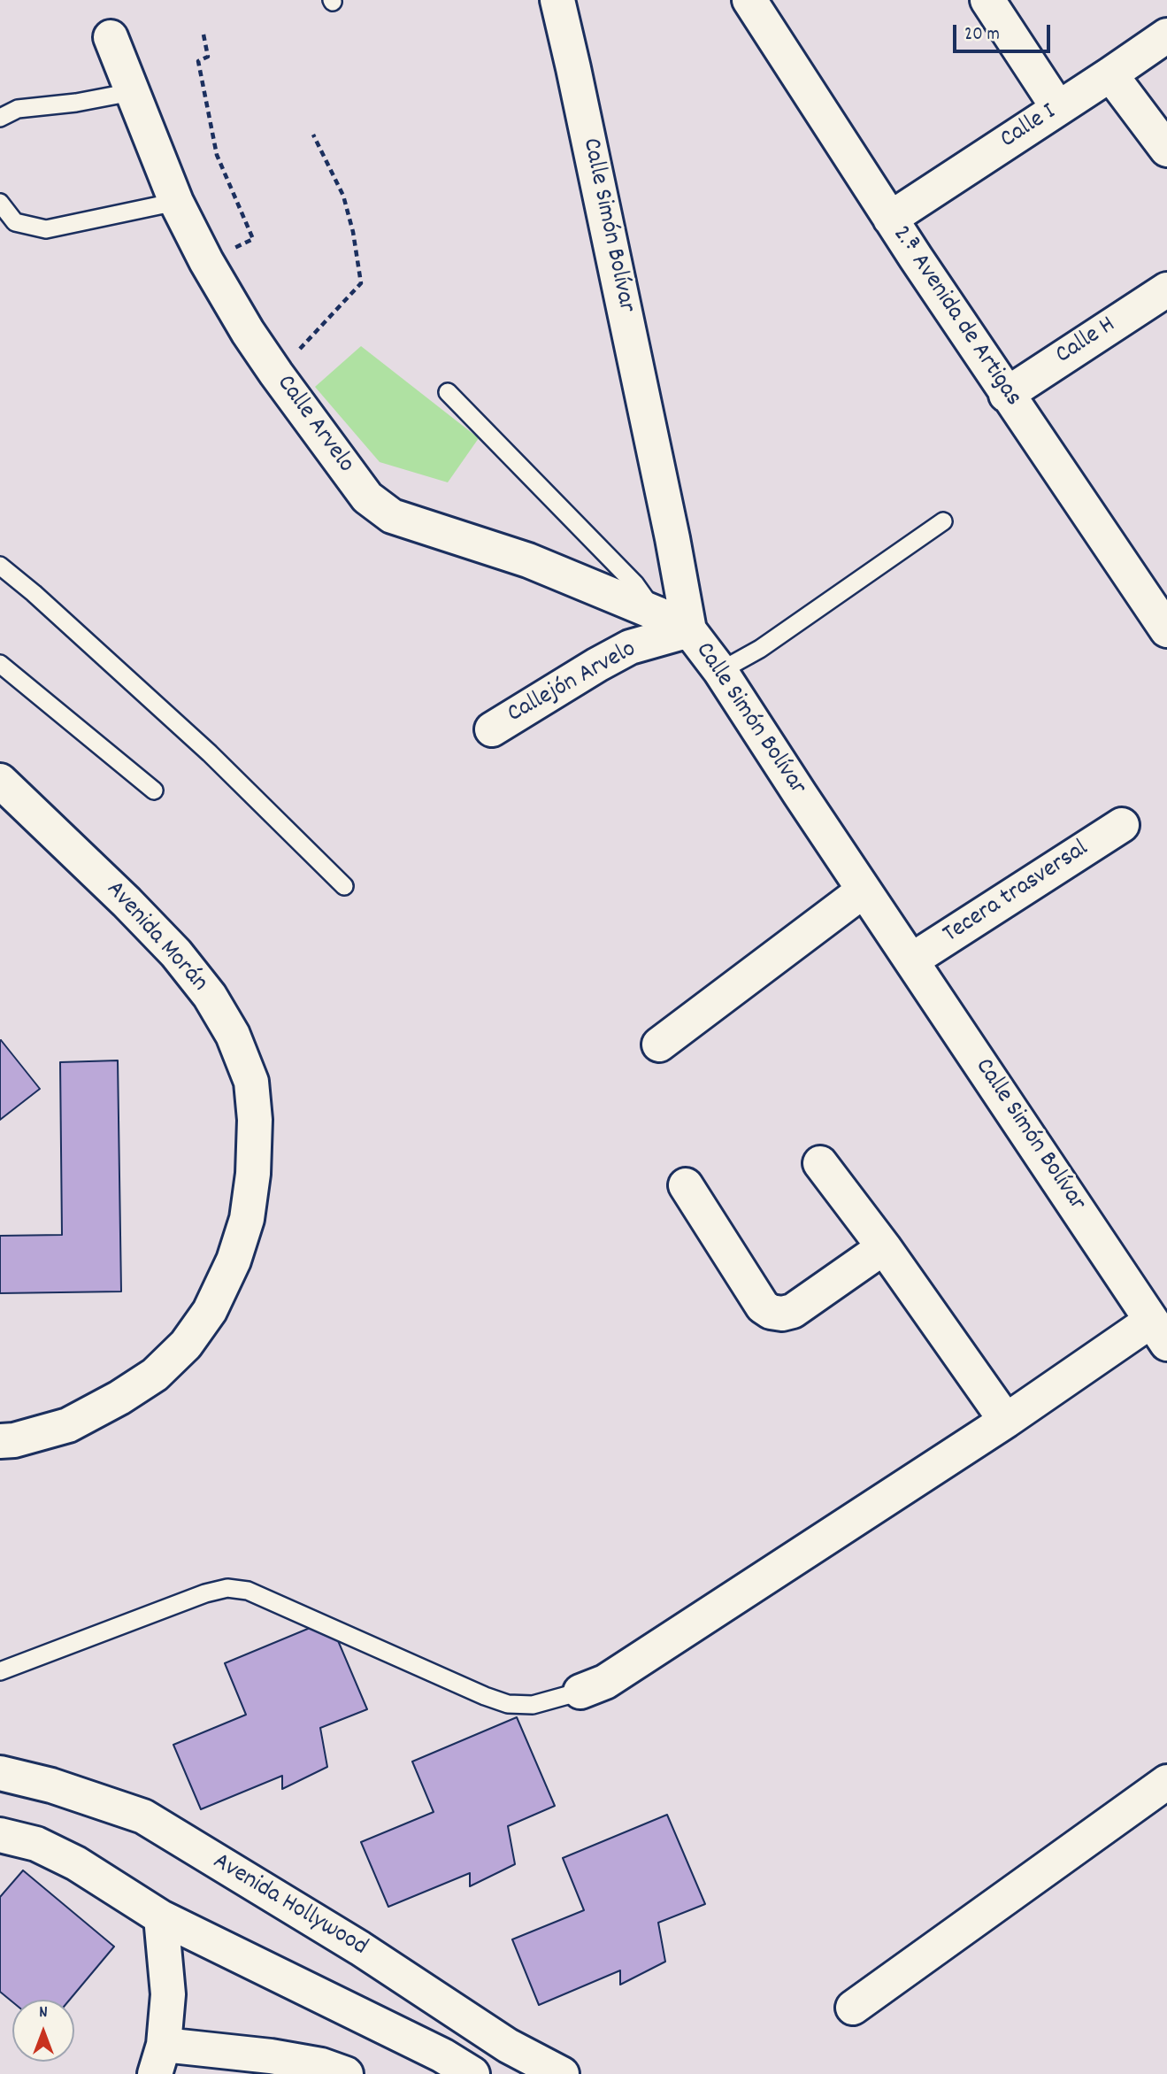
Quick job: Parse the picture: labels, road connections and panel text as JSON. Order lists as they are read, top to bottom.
{
  "streets": {
    "street": [
      "Calle I",
      "Calle Simón Bolívar",
      "2.ª Avenida de Artigas",
      "Calle H",
      "Calle Arvelo",
      "Callejón Arvelo",
      "Tecera trasversal",
      "Avenida Morán",
      "Avenida Hollywood"
    ]
  },
  "crossings": [
    ["Calle I", "2.ª Avenida de Artigas"],
    ["Calle Simón Bolívar", "Calle Arvelo"],
    ["Calle Simón Bolívar", "Callejón Arvelo"],
    ["Calle Simón Bolívar", "Tecera trasversal"],
    ["2.ª Avenida de Artigas", "Calle H"],
    ["Calle Arvelo", "Callejón Arvelo"]
  ],
  "scale_bar": "20 m",
  "north": "top"
}
